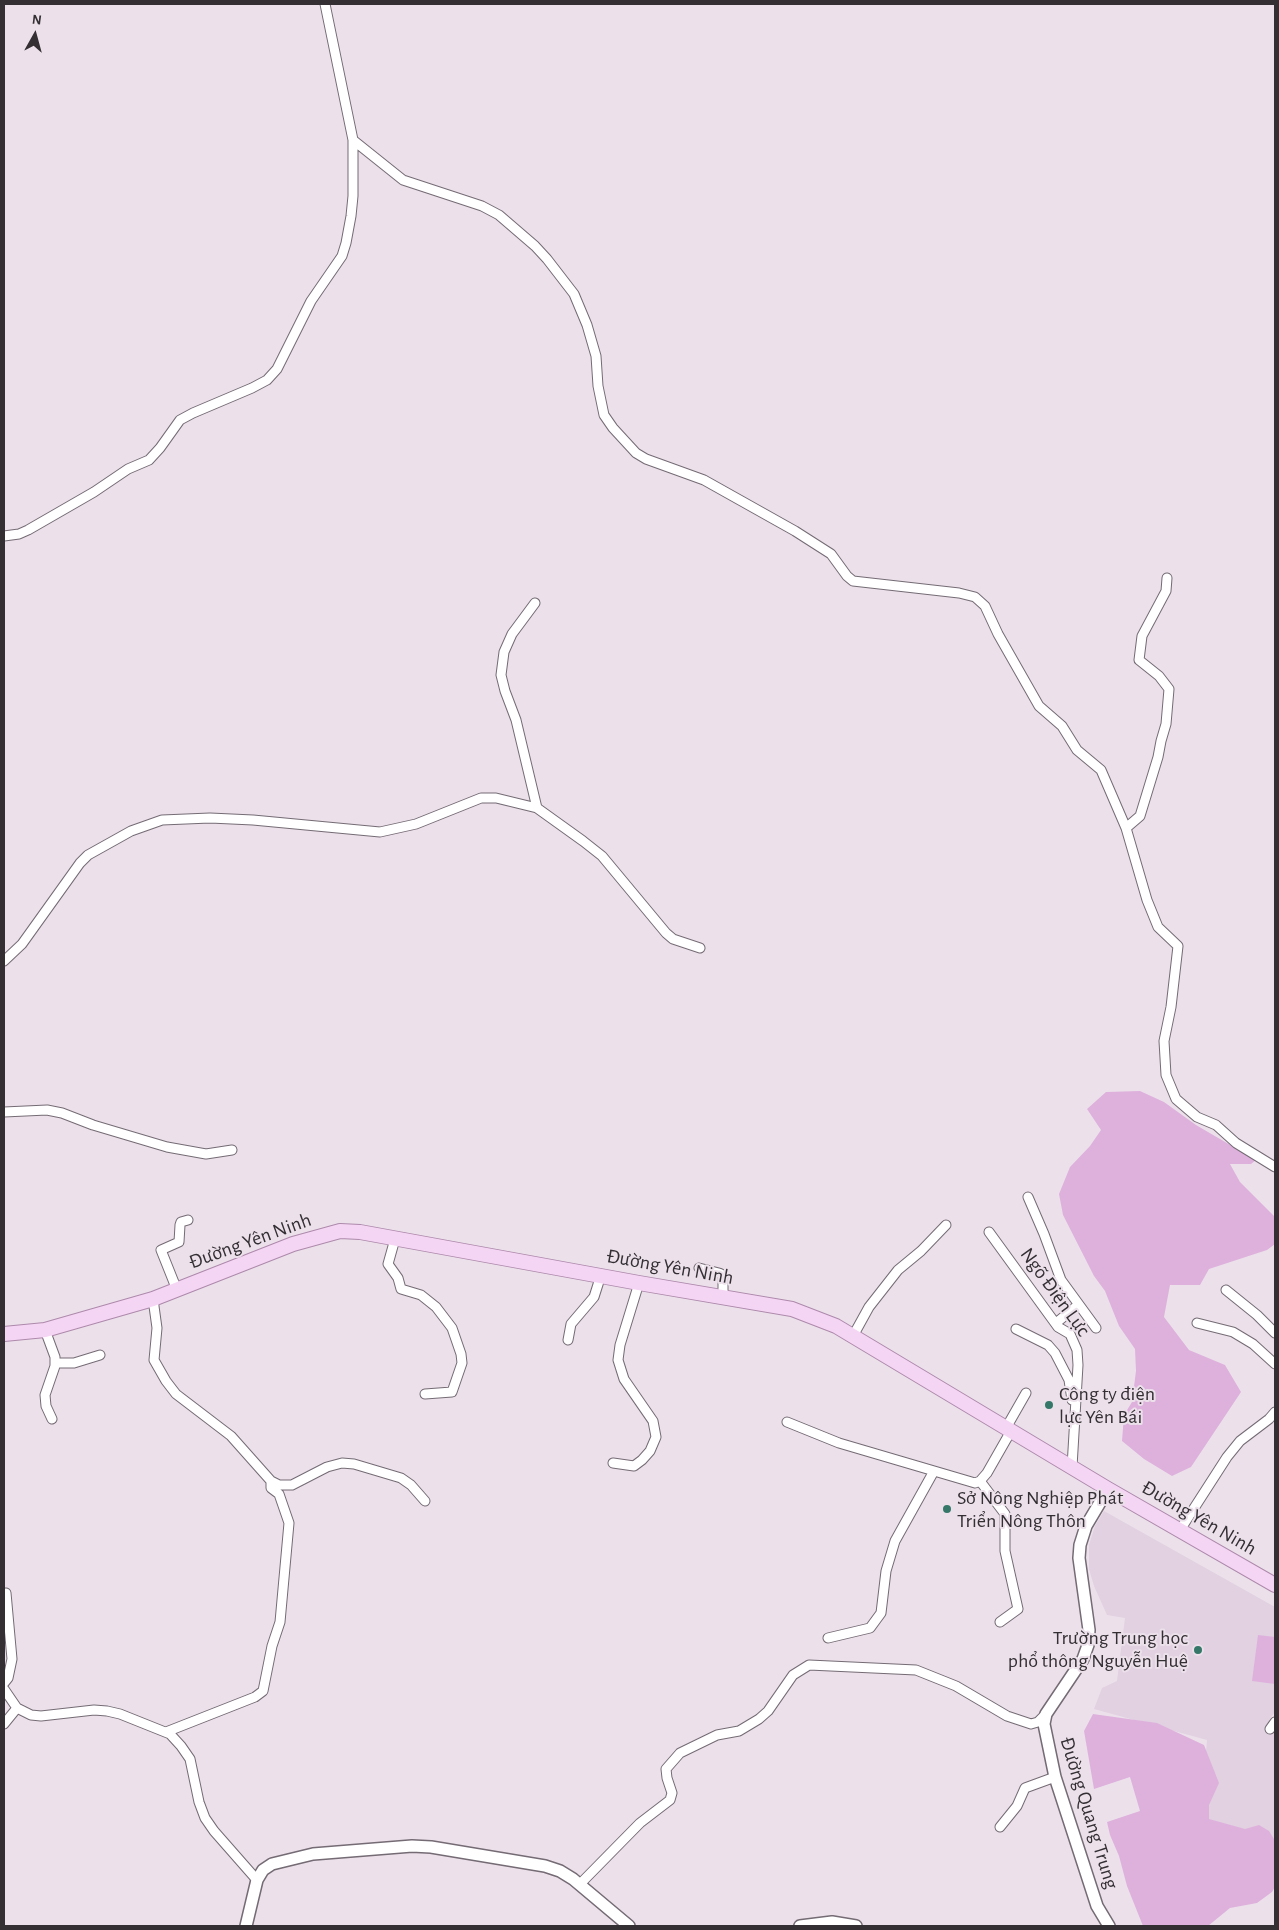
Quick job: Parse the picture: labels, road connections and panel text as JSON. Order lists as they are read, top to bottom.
{
  "streets": {
    "main road": ["Đường Yên Ninh"],
    "street": ["Ngõ Điện Lực", "Đường Quang Trung"]
  },
  "crossings": [
    ["Đường Yên Ninh", "Ngõ Điện Lực"],
    ["Đường Yên Ninh", "Đường Quang Trung"]
  ],
  "places": ["Công ty điện lực Yên Bái", "Sở Nông Nghiệp Phát Triển Nông Thôn", "Trường Trung học phổ thông Nguyễn Huệ"],
  "north": "top"
}
